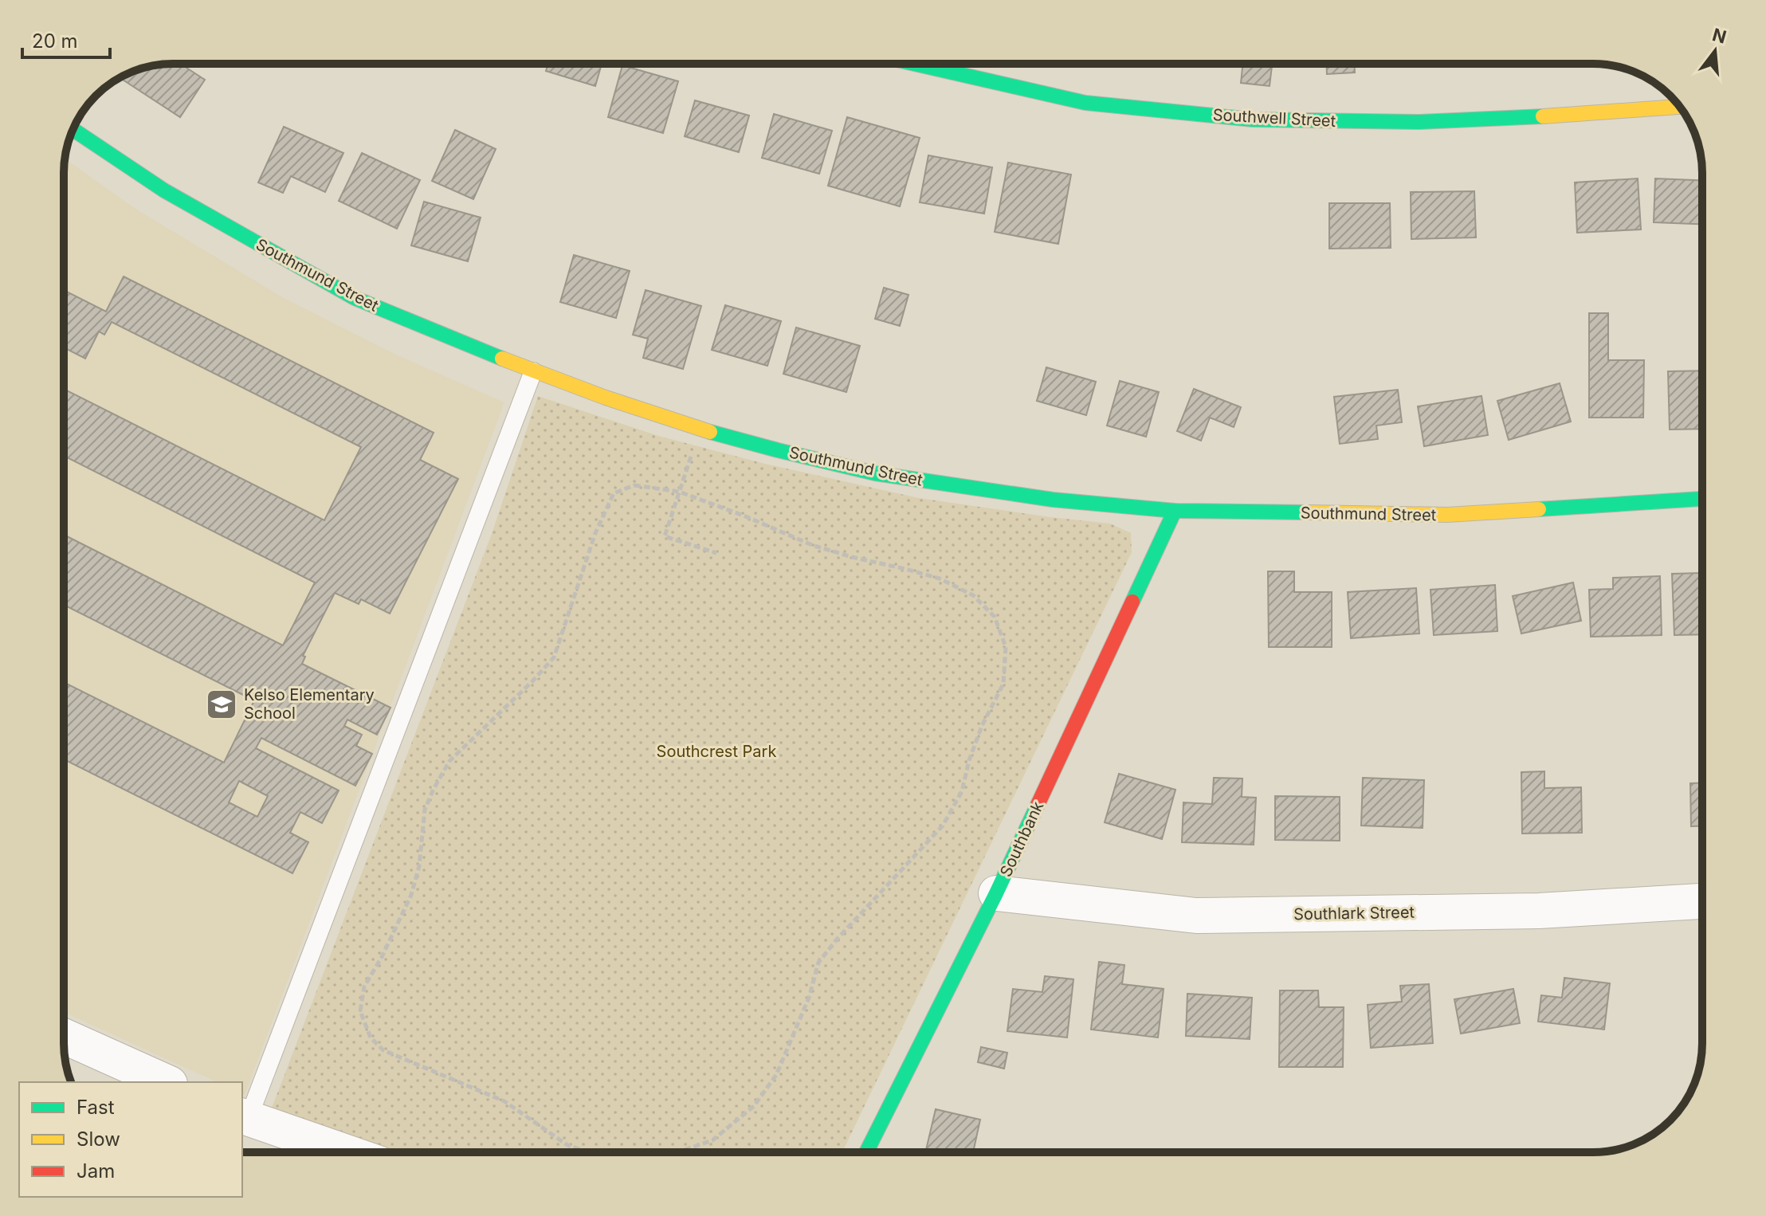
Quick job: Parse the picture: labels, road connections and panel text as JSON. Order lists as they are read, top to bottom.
{
  "streets": {
    "street": [
      "Southwell Street",
      "Southmund Street",
      "Southbank",
      "Southlark Street"
    ]
  },
  "crossings": [
    ["Southmund Street", "Southbank"],
    ["Southbank", "Southlark Street"]
  ],
  "parks": ["Southcrest Park"],
  "places": {
    "school or university": ["Kelso Elementary School"]
  },
  "legend": ["Fast", "Slow", "Jam"],
  "scale_bar": "20 m",
  "north": "top"
}
